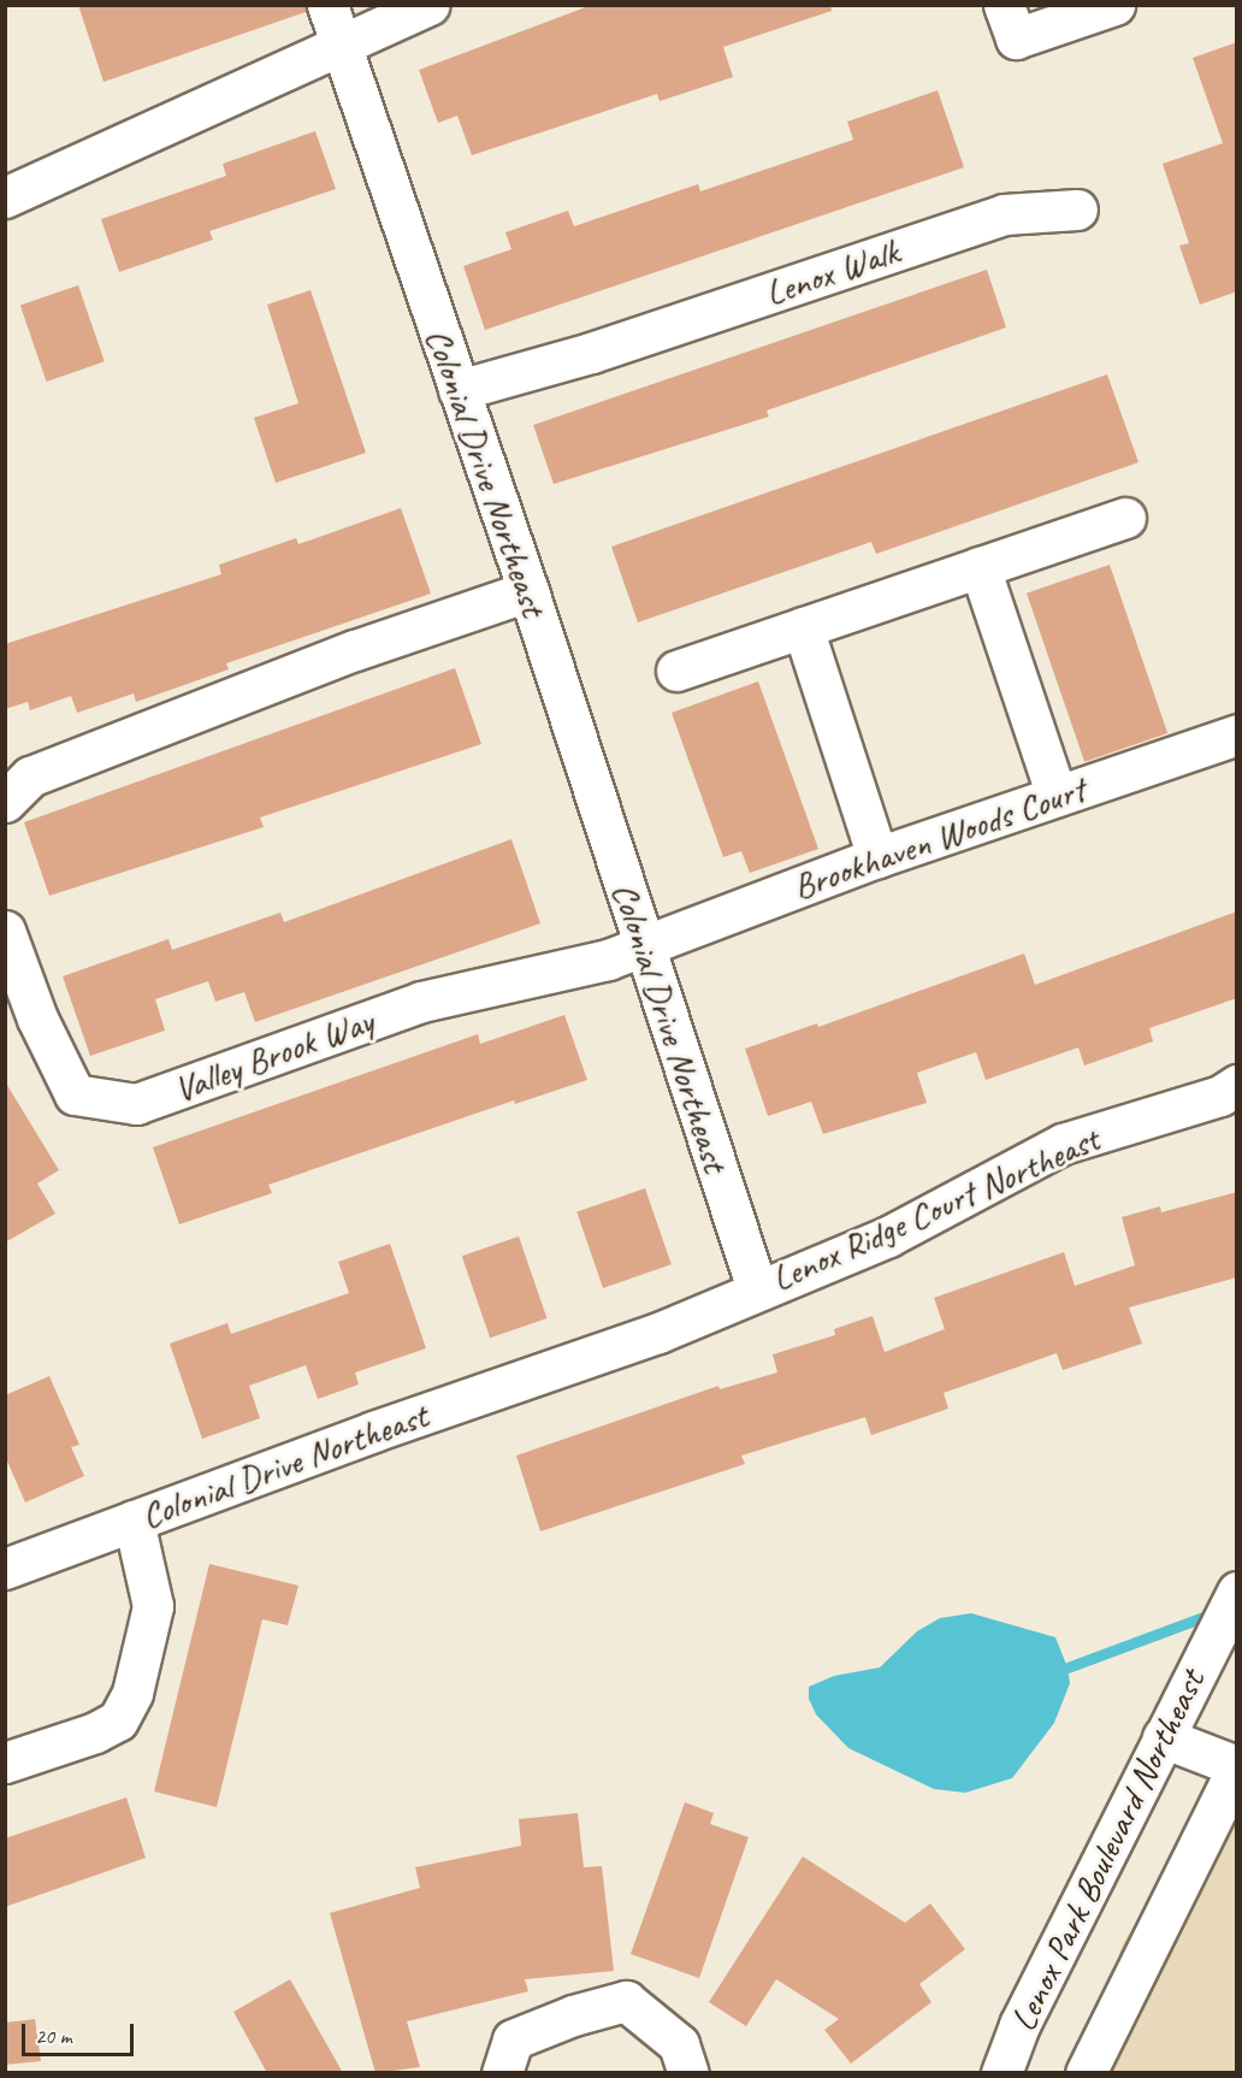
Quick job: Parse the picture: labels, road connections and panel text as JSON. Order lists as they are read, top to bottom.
{
  "streets": {
    "street": [
      "Lenox Walk",
      "Colonial Drive Northeast",
      "Brookhaven Woods Court",
      "Valley Brook Way",
      "Lenox Ridge Court Northeast",
      "Lenox Park Boulevard Northeast"
    ]
  },
  "crossings": [
    ["Lenox Walk", "Colonial Drive Northeast"],
    ["Colonial Drive Northeast", "Brookhaven Woods Court"],
    ["Colonial Drive Northeast", "Valley Brook Way"],
    ["Colonial Drive Northeast", "Lenox Ridge Court Northeast"],
    ["Brookhaven Woods Court", "Valley Brook Way"]
  ],
  "scale_bar": "20 m"
}
